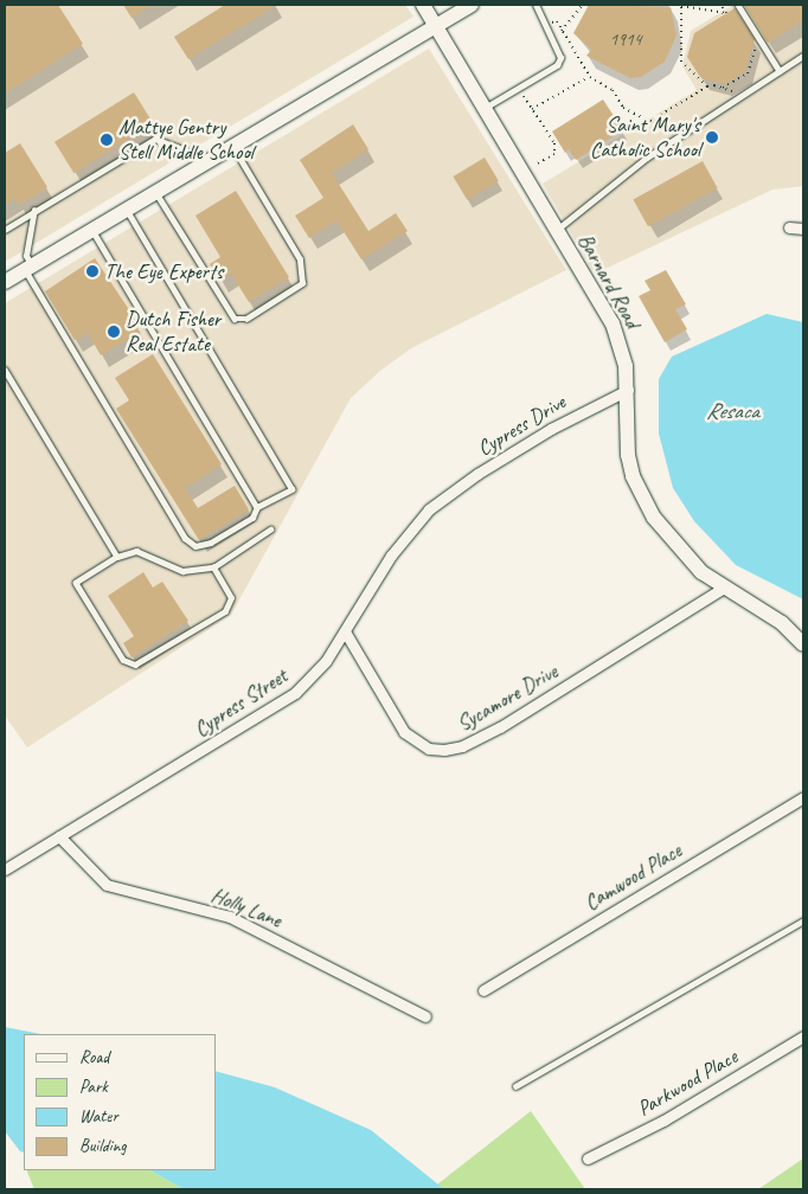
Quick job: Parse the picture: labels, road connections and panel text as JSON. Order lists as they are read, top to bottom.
{
  "streets": {
    "street": [
      "Barnard Road",
      "Cypress Drive",
      "Sycamore Drive",
      "Cypress Street",
      "Camwood Place",
      "Holly Lane",
      "Parkwood Place"
    ]
  },
  "crossings": [
    ["Barnard Road", "Cypress Drive"],
    ["Barnard Road", "Sycamore Drive"],
    ["Cypress Drive", "Cypress Street"],
    ["Sycamore Drive", "Cypress Street"],
    ["Cypress Street", "Holly Lane"]
  ],
  "water": ["Resaca"],
  "places": [
    "Saint Mary's Catholic School",
    "Mattye Gentry Stell Middle School",
    "The Eye Experts",
    "Dutch Fisher Real Estate"
  ],
  "house_numbers": ["1914"],
  "legend": [
    "Road",
    "Park",
    "Water",
    "Building"
  ]
}
